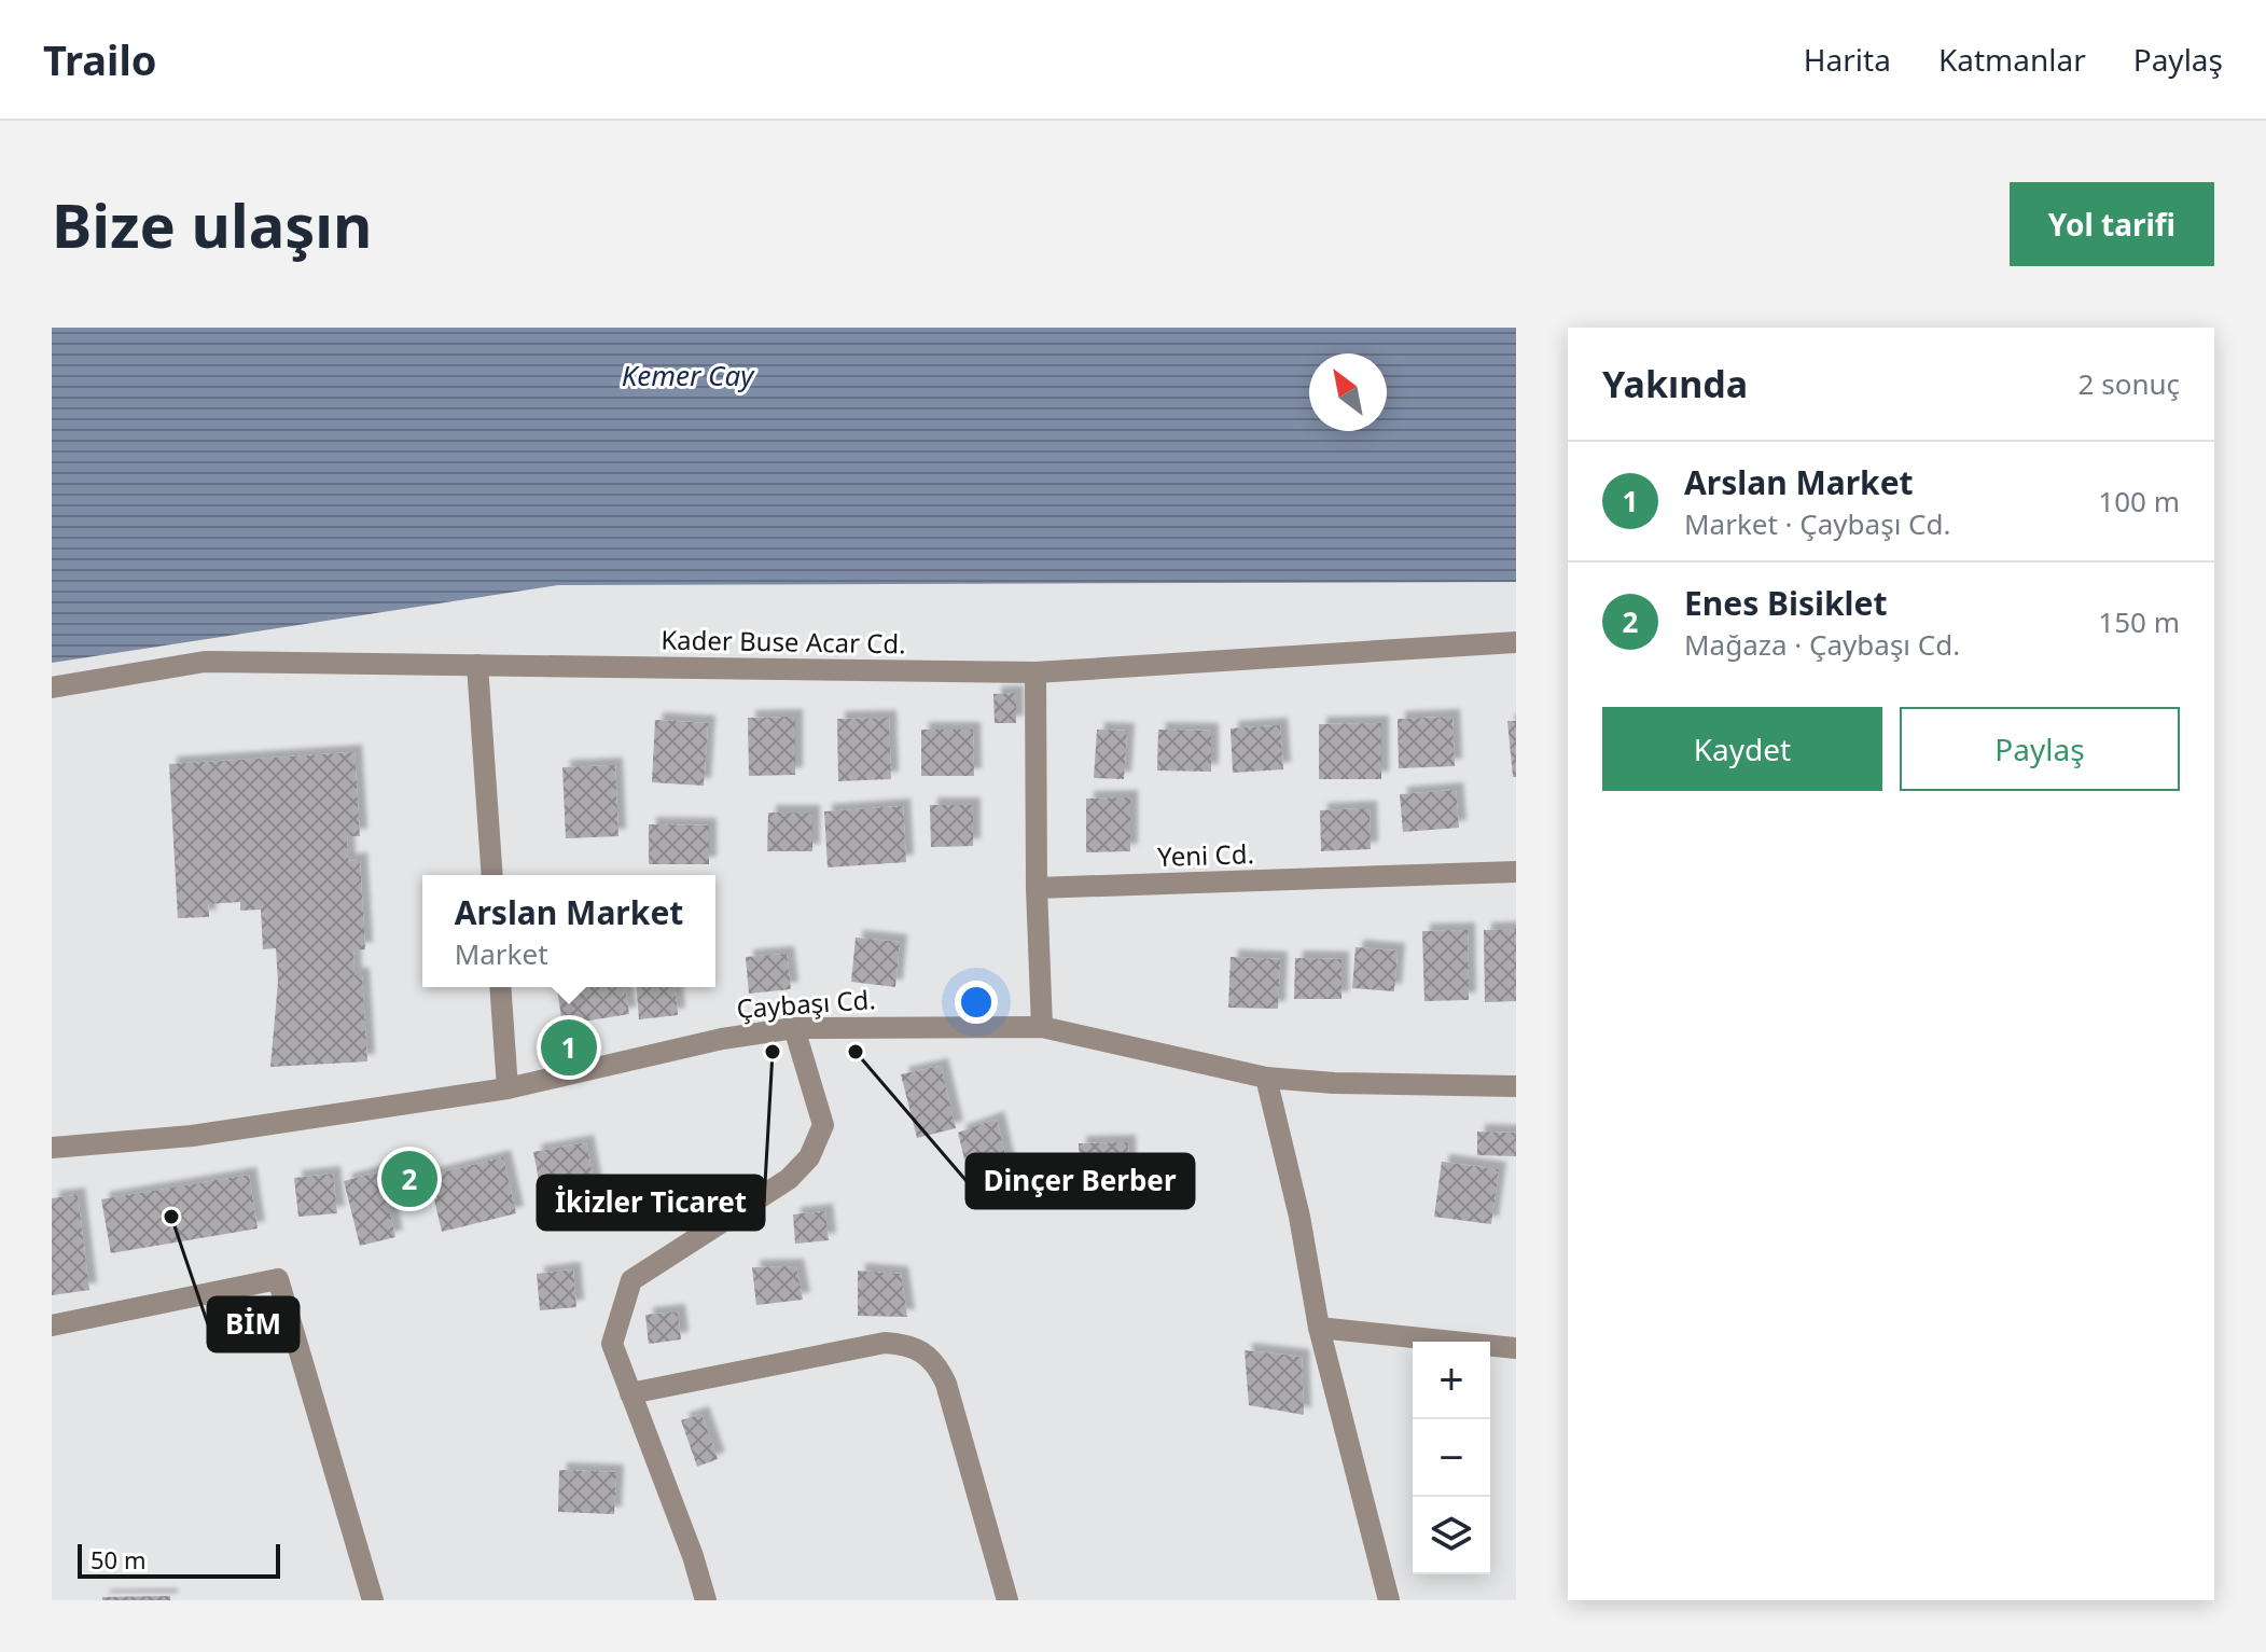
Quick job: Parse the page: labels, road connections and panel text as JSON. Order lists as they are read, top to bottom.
{
  "streets": {
    "street": ["Kader Buse Acar Cd.", "Yeni Cd.", "Çaybaşı Cd."]
  },
  "water": ["Kemer Cay"],
  "places": ["İkizler Ticaret", "Dinçer Berber", "BİM"],
  "scale_bar": "50 m",
  "north": "top left",
  "page": {
    "header": "Trailo",
    "nav": ["Harita", "Katmanlar", "Paylaş"],
    "buttons": [
      "Yol tarifi",
      ["Kaydet", "Paylaş"]
    ],
    "title": "Bize ulaşın",
    "heading": ["Yakında", "2 sonuç"],
    "list": [
      {
        "mark": "1",
        "name": "Arslan Market",
        "note": "Market · Çaybaşı Cd.",
        "value": "100 m"
      },
      {
        "mark": "2",
        "name": "Enes Bisiklet",
        "note": "Mağaza · Çaybaşı Cd.",
        "value": "150 m"
      }
    ],
    "popup": ["Arslan Market", "Market"],
    "pins": ["1", "2"],
    "map_buttons": ["+", "−"],
    "scale": "50 m"
  }
}
